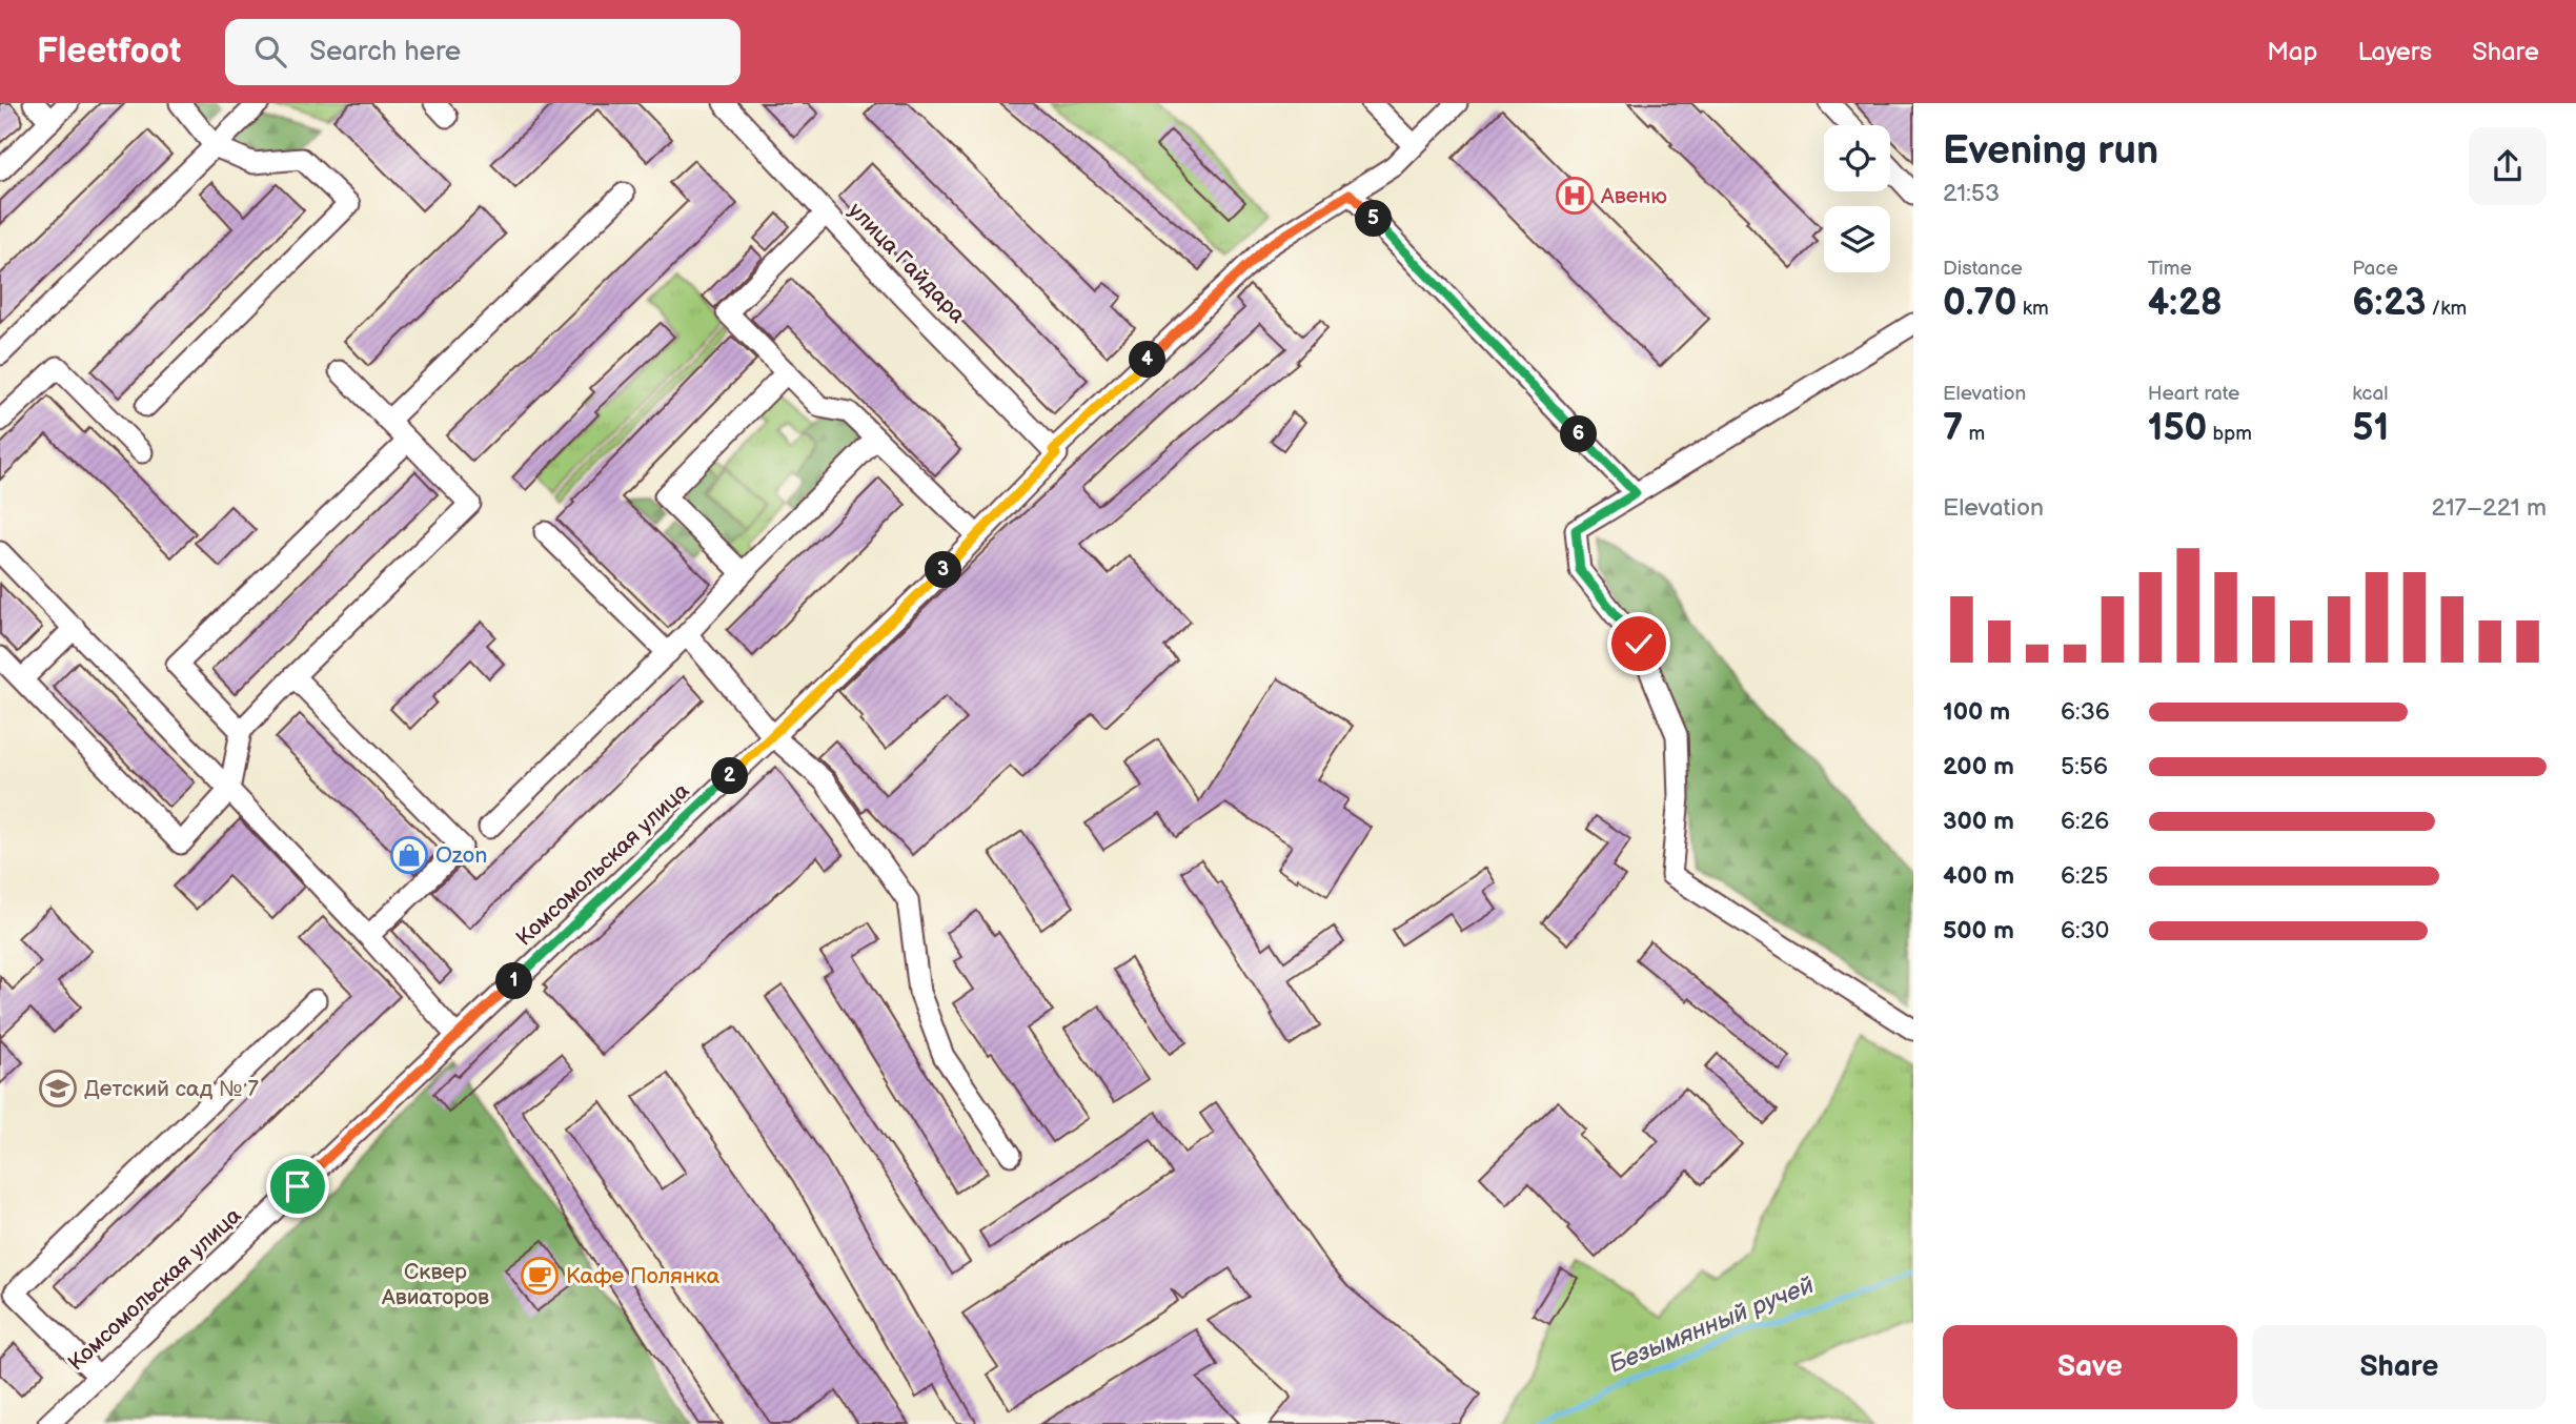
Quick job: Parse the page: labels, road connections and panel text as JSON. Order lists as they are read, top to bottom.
{
  "streets": {
    "street": ["улица Гайдара", "Комсомольская улица"]
  },
  "crossings": [
    ["улица Гайдара", "Комсомольская улица"]
  ],
  "water": ["Безымянный ручей"],
  "parks": ["Сквер Авиаторов"],
  "places": {
    "hospital": ["Авеню"],
    "shop": ["Ozon"],
    "school or university": ["Детский сад № 7"],
    "cafe": ["Кафе Полянка"]
  },
  "page": {
    "header": "Fleetfoot",
    "search": "Search here",
    "nav": ["Map", "Layers", "Share"],
    "heading": ["Evening run", "21:53"],
    "pins": [
      "5",
      "4",
      "6",
      "3",
      "2",
      "1"
    ],
    "stats": [
      ["Distance", "0.70 km"],
      ["Time", "4:28"],
      ["Pace", "6:23 /km"],
      ["Elevation", "7 m"],
      ["Heart rate", "150 bpm"],
      ["kcal", "51"]
    ],
    "chart": ["Elevation", "217–221 m"],
    "list": [
      {
        "name": "100 m",
        "note": "6:36"
      },
      {
        "name": "200 m",
        "note": "5:56"
      },
      {
        "name": "300 m",
        "note": "6:26"
      },
      {
        "name": "400 m",
        "note": "6:25"
      },
      {
        "name": "500 m",
        "note": "6:30"
      }
    ],
    "buttons": ["Save", "Share"]
  }
}
